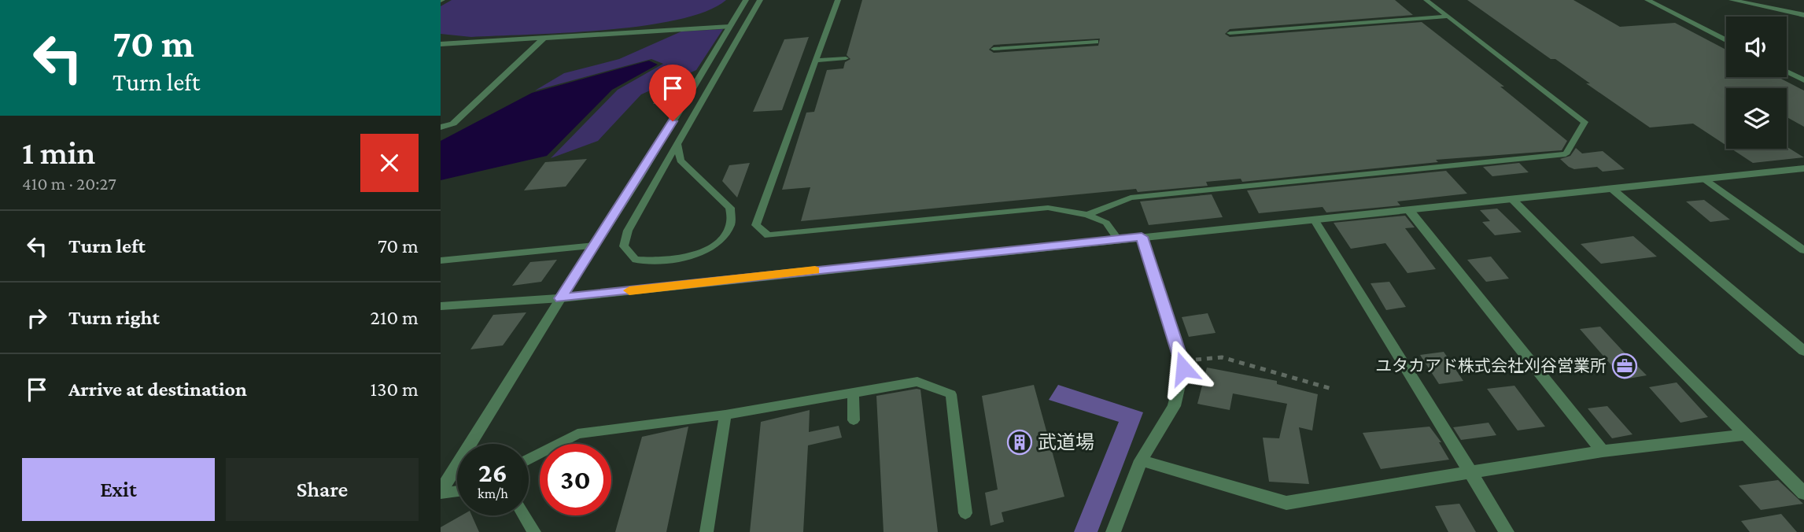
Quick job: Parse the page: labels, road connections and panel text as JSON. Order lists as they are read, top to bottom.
{
  "places": {
    "office": ["ユタカアド株式会社刈谷営業所"],
    "building": ["武道場"]
  },
  "page": {
    "turn": ["70 m", "Turn left"],
    "heading": ["1 min", "410 m · 20:27"],
    "list": [
      {
        "name": "Turn left",
        "value": "70 m"
      },
      {
        "name": "Turn right",
        "value": "210 m"
      },
      {
        "name": "Arrive at destination",
        "value": "130 m"
      }
    ],
    "speed": "26 km/h",
    "limit": "30",
    "buttons": ["Exit", "Share"]
  }
}
